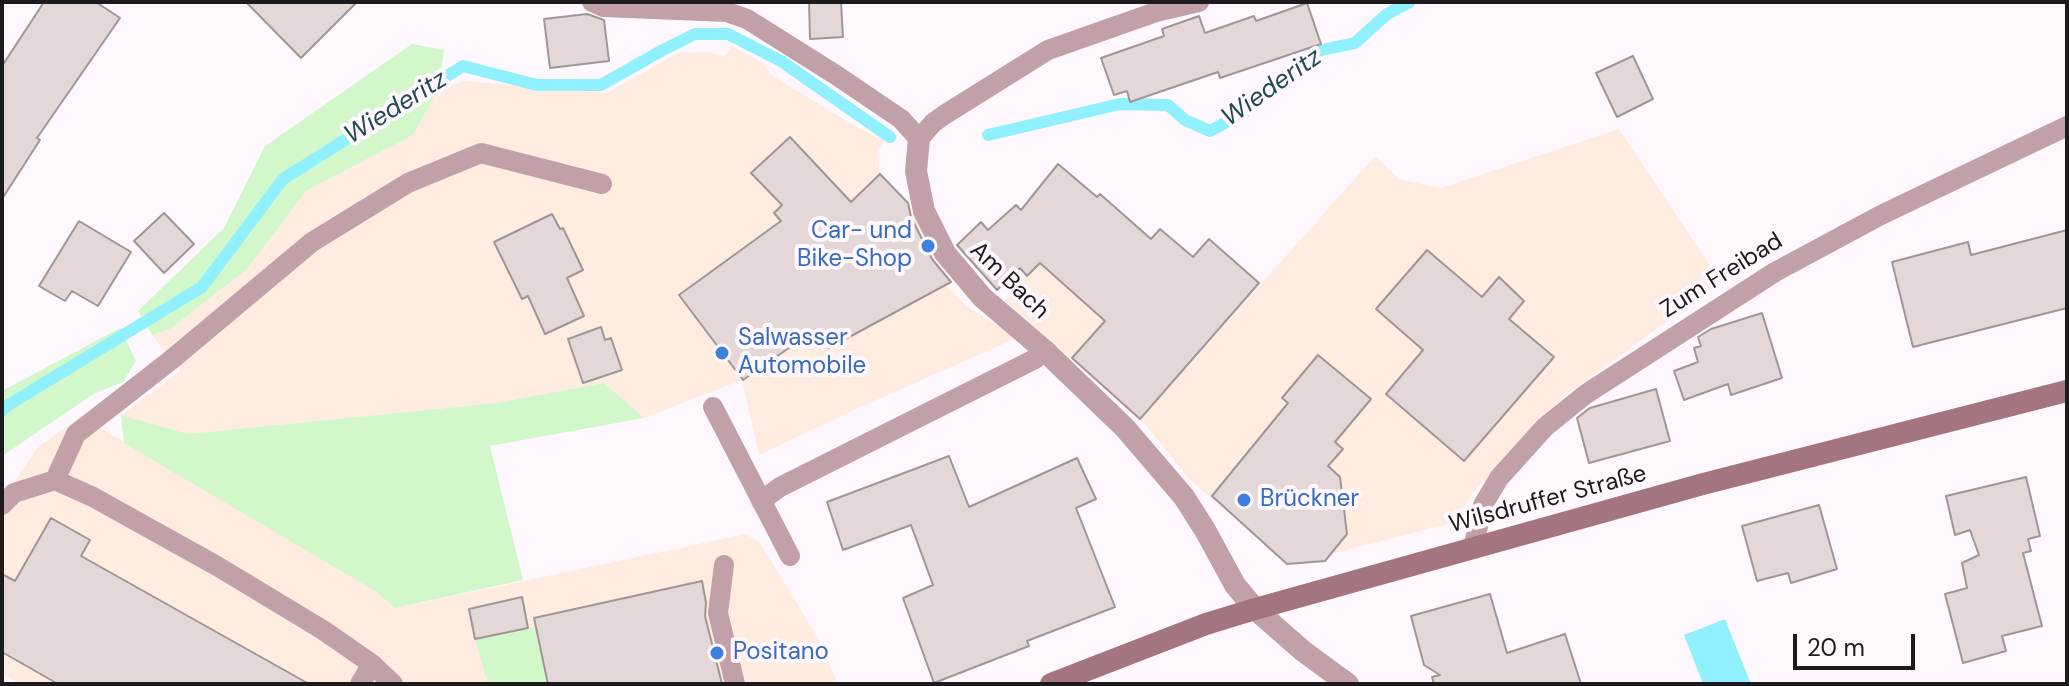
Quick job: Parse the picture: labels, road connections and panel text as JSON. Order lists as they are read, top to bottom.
{
  "streets": {
    "main road": ["Wilsdruffer Straße"],
    "street": ["Am Bach"],
    "lane": ["Zum Freibad"]
  },
  "crossings": [
    ["Zum Freibad", "Wilsdruffer Straße"],
    ["Am Bach", "Wilsdruffer Straße"]
  ],
  "water": ["Wiederitz"],
  "places": [
    "Car- und Bike-Shop",
    "Salwasser Automobile",
    "Brückner",
    "Positano"
  ],
  "scale_bar": "20 m"
}
